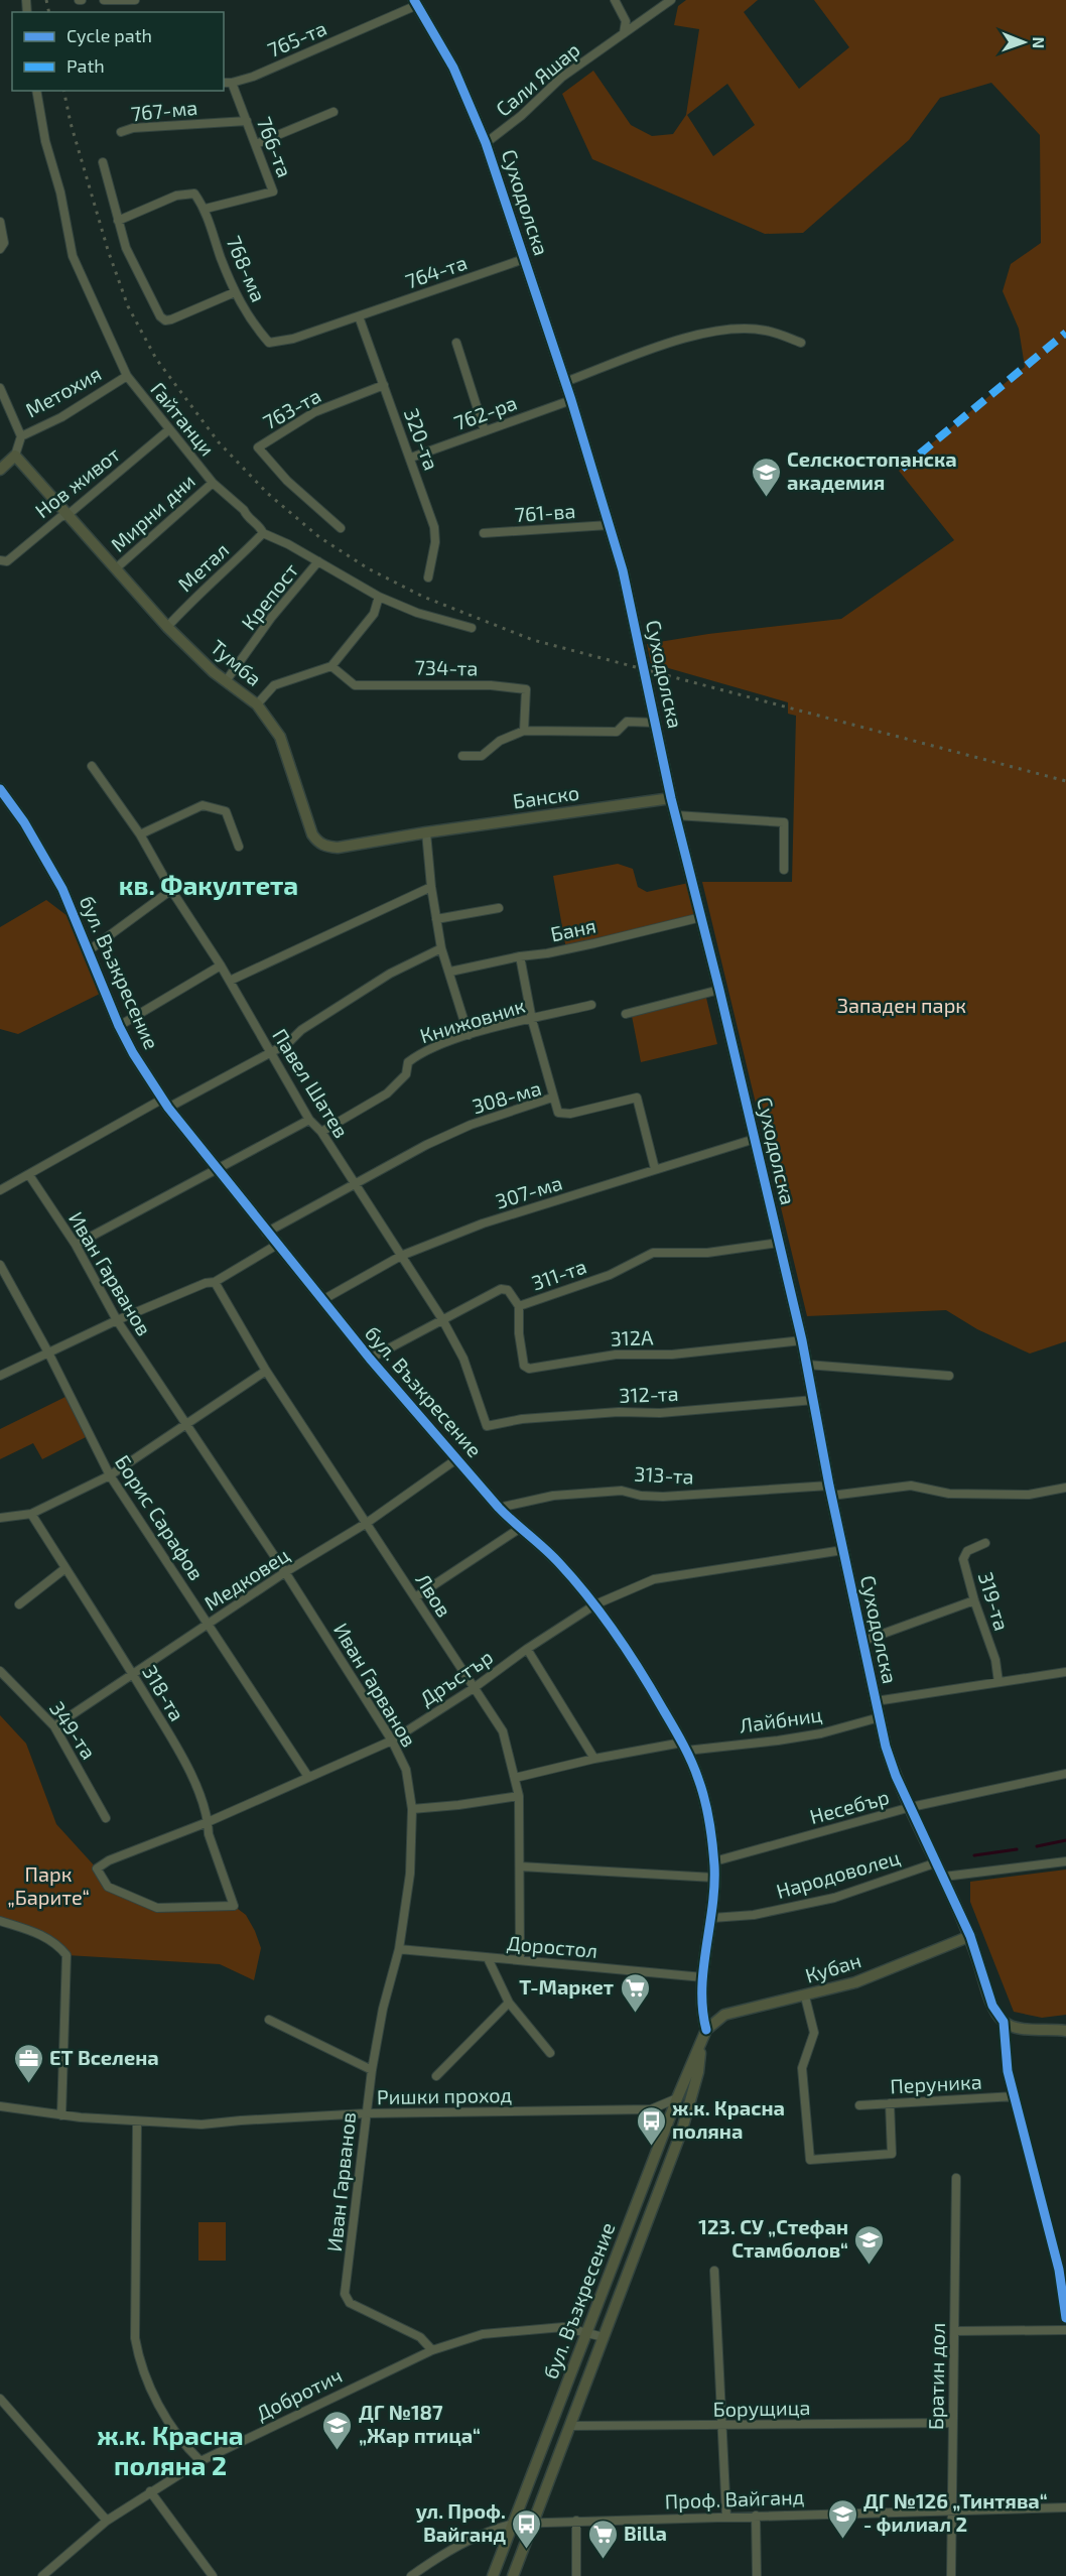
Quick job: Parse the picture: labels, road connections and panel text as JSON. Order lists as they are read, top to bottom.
{
  "streets": {
    "street": [
      "765-та",
      "Сали Яшар",
      "767-ма",
      "766-та",
      "Суходолска",
      "768-ма",
      "764-та",
      "Метохия",
      "763-та",
      "762-ра",
      "Гайтанци",
      "320-та",
      "Нов живот",
      "Мирни дни",
      "761-ва",
      "Метал",
      "Крепост",
      "Тумба",
      "734-та",
      "Банско",
      "Баня",
      "бул. Възкресение",
      "Книжовник",
      "Павел Шатев",
      "308-ма",
      "307-ма",
      "Иван Гарванов",
      "311-та",
      "312А",
      "312-та",
      "313-та",
      "Борис Сарафов",
      "Медковец",
      "Лвов",
      "319-та",
      "Дръстър",
      "318-та",
      "Лайбниц",
      "349-та",
      "Несебър",
      "Народоволец",
      "Доростол",
      "Кубан",
      "Перуника",
      "Ришки проход",
      "Братин дол",
      "Добротич",
      "Борущица",
      "Проф. Вайганд"
    ]
  },
  "crossings": [
    ["765-та", "766-та"],
    ["765-та", "Суходолска"],
    ["Сали Яшар", "Суходолска"],
    ["767-ма", "766-та"],
    ["766-та", "768-ма"],
    ["Суходолска", "764-та"],
    ["Суходолска", "762-ра"],
    ["Суходолска", "761-ва"],
    ["Суходолска", "Банско"],
    ["Суходолска", "Баня"],
    ["Суходолска", "307-ма"],
    ["Суходолска", "311-та"],
    ["Суходолска", "312А"],
    ["Суходолска", "312-та"],
    ["Суходолска", "313-та"],
    ["Суходолска", "Дръстър"],
    ["Суходолска", "Лайбниц"],
    ["Суходолска", "Несебър"],
    ["Суходолска", "Народоволец"],
    ["Суходолска", "Кубан"],
    ["Суходолска", "Перуника"],
    ["768-ма", "764-та"],
    ["768-ма", "320-та"],
    ["764-та", "320-та"],
    ["Метохия", "Гайтанци"],
    ["Метохия", "Тумба"],
    ["763-та", "320-та"],
    ["762-ра", "320-та"],
    ["Гайтанци", "Нов живот"],
    ["Гайтанци", "Мирни дни"],
    ["Гайтанци", "Метал"],
    ["Гайтанци", "Крепост"],
    ["Нов живот", "Тумба"],
    ["Мирни дни", "Тумба"],
    ["Метал", "Тумба"],
    ["Крепост", "Тумба"],
    ["Тумба", "Банско"],
    ["бул. Възкресение", "308-ма"],
    ["бул. Възкресение", "307-ма"],
    ["бул. Възкресение", "311-та"],
    ["бул. Възкресение", "313-та"],
    ["бул. Възкресение", "Медковец"],
    ["бул. Възкресение", "Дръстър"],
    ["бул. Възкресение", "Лайбниц"],
    ["бул. Възкресение", "Несебър"],
    ["бул. Възкресение", "Народоволец"],
    ["бул. Възкресение", "Доростол"],
    ["бул. Възкресение", "Кубан"],
    ["бул. Възкресение", "Ришки проход"],
    ["бул. Възкресение", "Добротич"],
    ["бул. Възкресение", "Борущица"],
    ["бул. Възкресение", "Проф. Вайганд"],
    ["Книжовник", "Павел Шатев"],
    ["Павел Шатев", "308-ма"],
    ["Павел Шатев", "307-ма"],
    ["Павел Шатев", "311-та"],
    ["Павел Шатев", "312-та"],
    ["308-ма", "307-ма"],
    ["Иван Гарванов", "Медковец"],
    ["Иван Гарванов", "Дръстър"],
    ["Иван Гарванов", "Доростол"],
    ["Иван Гарванов", "Ришки проход"],
    ["Иван Гарванов", "Добротич"],
    ["311-та", "312А"],
    ["Борис Сарафов", "Медковец"],
    ["Борис Сарафов", "Дръстър"],
    ["Медковец", "Лвов"],
    ["Медковец", "318-та"],
    ["Медковец", "349-та"],
    ["Лвов", "Дръстър"],
    ["Лвов", "Лайбниц"],
    ["Лвов", "Доростол"],
    ["Дръстър", "318-та"],
    ["Братин дол", "Борущица"],
    ["Братин дол", "Проф. Вайганд"]
  ],
  "districts": ["кв. Факултета", "ж.к. Красна поляна 2"],
  "parks": ["Западен парк", "Парк „Барите“"],
  "places": {
    "school or university": [
      "Селскостопанска академия",
      "123. СУ „Стефан Стамболов“",
      "ДГ №187 „Жар птица“",
      "ДГ №126 „Тинтява“ - филиал 2"
    ],
    "supermarket": ["Т-Маркет", "Billa"],
    "office": ["ЕТ Вселена"],
    "bus stop": ["ж.к. Красна поляна", "ул. Проф. Вайганд"]
  },
  "legend": ["Cycle path", "Path"],
  "north": "right"
}
